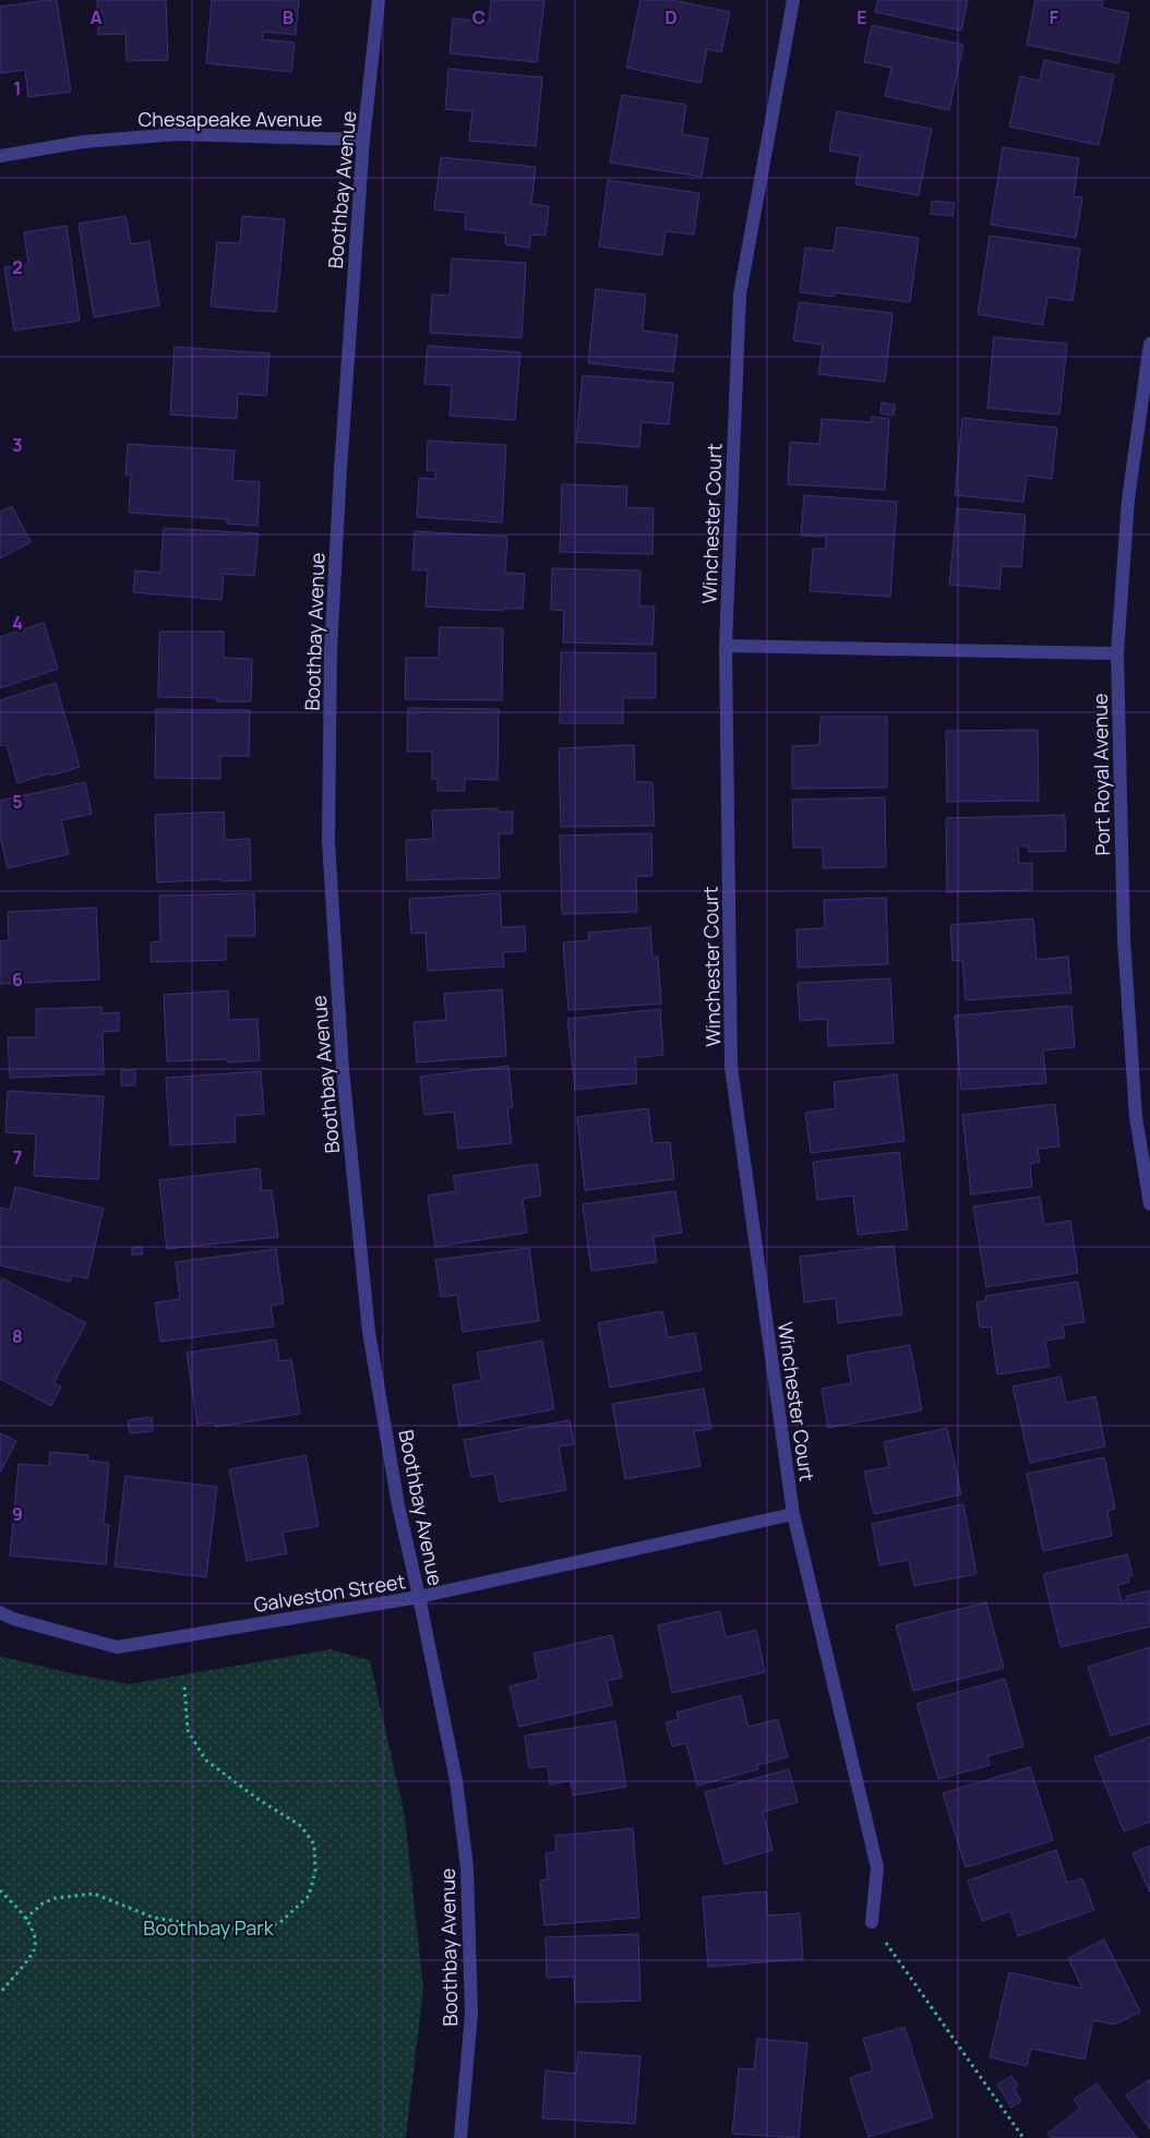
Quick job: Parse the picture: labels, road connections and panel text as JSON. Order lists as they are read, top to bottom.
{
  "streets": {
    "street": [
      "Chesapeake Avenue",
      "Boothbay Avenue",
      "Winchester Court",
      "Port Royal Avenue",
      "Galveston Street"
    ]
  },
  "crossings": [
    ["Chesapeake Avenue", "Boothbay Avenue"],
    ["Boothbay Avenue", "Galveston Street"],
    ["Winchester Court", "Galveston Street"]
  ],
  "parks": ["Boothbay Park"],
  "grid": {
    "columns": [
      "A",
      "B",
      "C",
      "D",
      "E",
      "F"
    ],
    "rows": [
      "1",
      "2",
      "3",
      "4",
      "5",
      "6",
      "7",
      "8",
      "9"
    ]
  }
}
